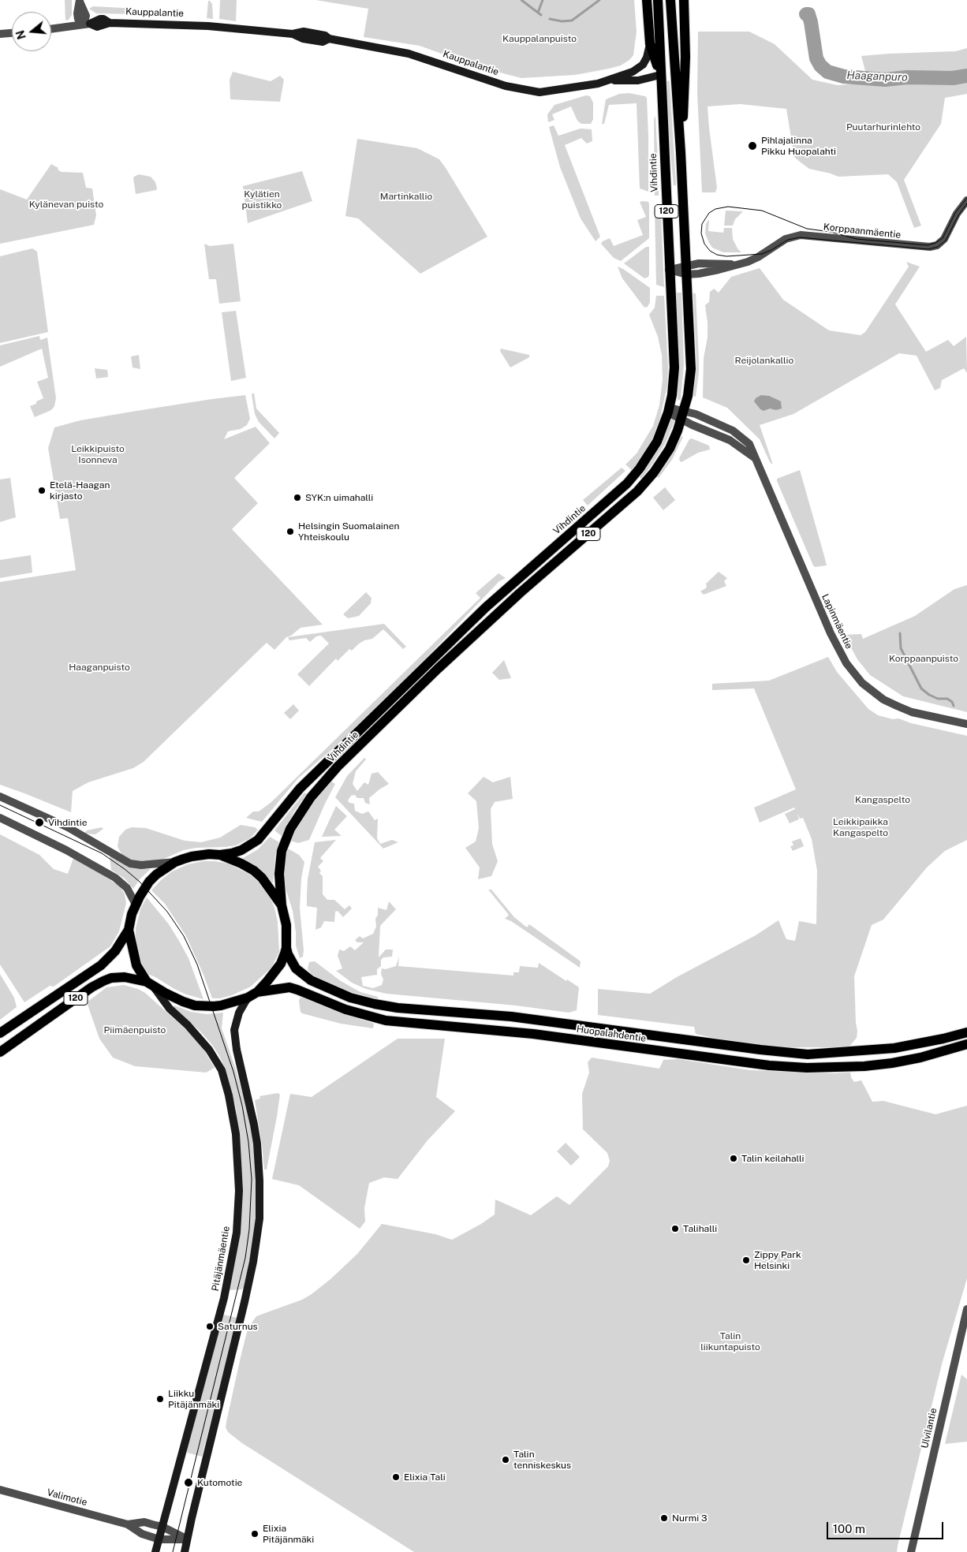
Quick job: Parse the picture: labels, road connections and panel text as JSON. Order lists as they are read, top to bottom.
{
  "streets": {
    "main road": [
      "Kauppalantie",
      "Vihdintie",
      "120",
      "Huopalahdentie",
      "Pitäjänmäentie"
    ],
    "street": [
      "Korppaanmäentie",
      "Lapinmäentie",
      "Ulvilantie",
      "Valimotie"
    ]
  },
  "crossings": [
    ["Kauppalantie", "Vihdintie"],
    ["Vihdintie", "Korppaanmäentie"],
    ["Vihdintie", "Lapinmäentie"],
    ["120", "Pitäjänmäentie"],
    ["Pitäjänmäentie", "Valimotie"]
  ],
  "water": ["Haaganpuro"],
  "parks": [
    "Kauppalanpuisto",
    "Puutarhurinlehto",
    "Kylätien puistikko",
    "Martinkallio",
    "Kylänevan puisto",
    "Reijolankallio",
    "Leikkipuisto Isonneva",
    "Korppaanpuisto",
    "Haaganpuisto",
    "Kangaspelto",
    "Leikkipaikka Kangaspelto",
    "Piimäenpuisto",
    "Talin liikuntapuisto"
  ],
  "places": [
    "Pihlajalinna Pikku Huopalahti",
    "Etelä-Haagan kirjasto",
    "SYK:n uimahalli",
    "Helsingin Suomalainen Yhteiskoulu",
    "Vihdintie",
    "Talin keilahalli",
    "Talihalli",
    "Zippy Park Helsinki",
    "Saturnus",
    "Liikku Pitäjänmäki",
    "Talin tenniskeskus",
    "Elixia Tali",
    "Kutomotie",
    "Nurmi 3",
    "Elixia Pitäjänmäki"
  ],
  "scale_bar": "100 m",
  "north": "left"
}
